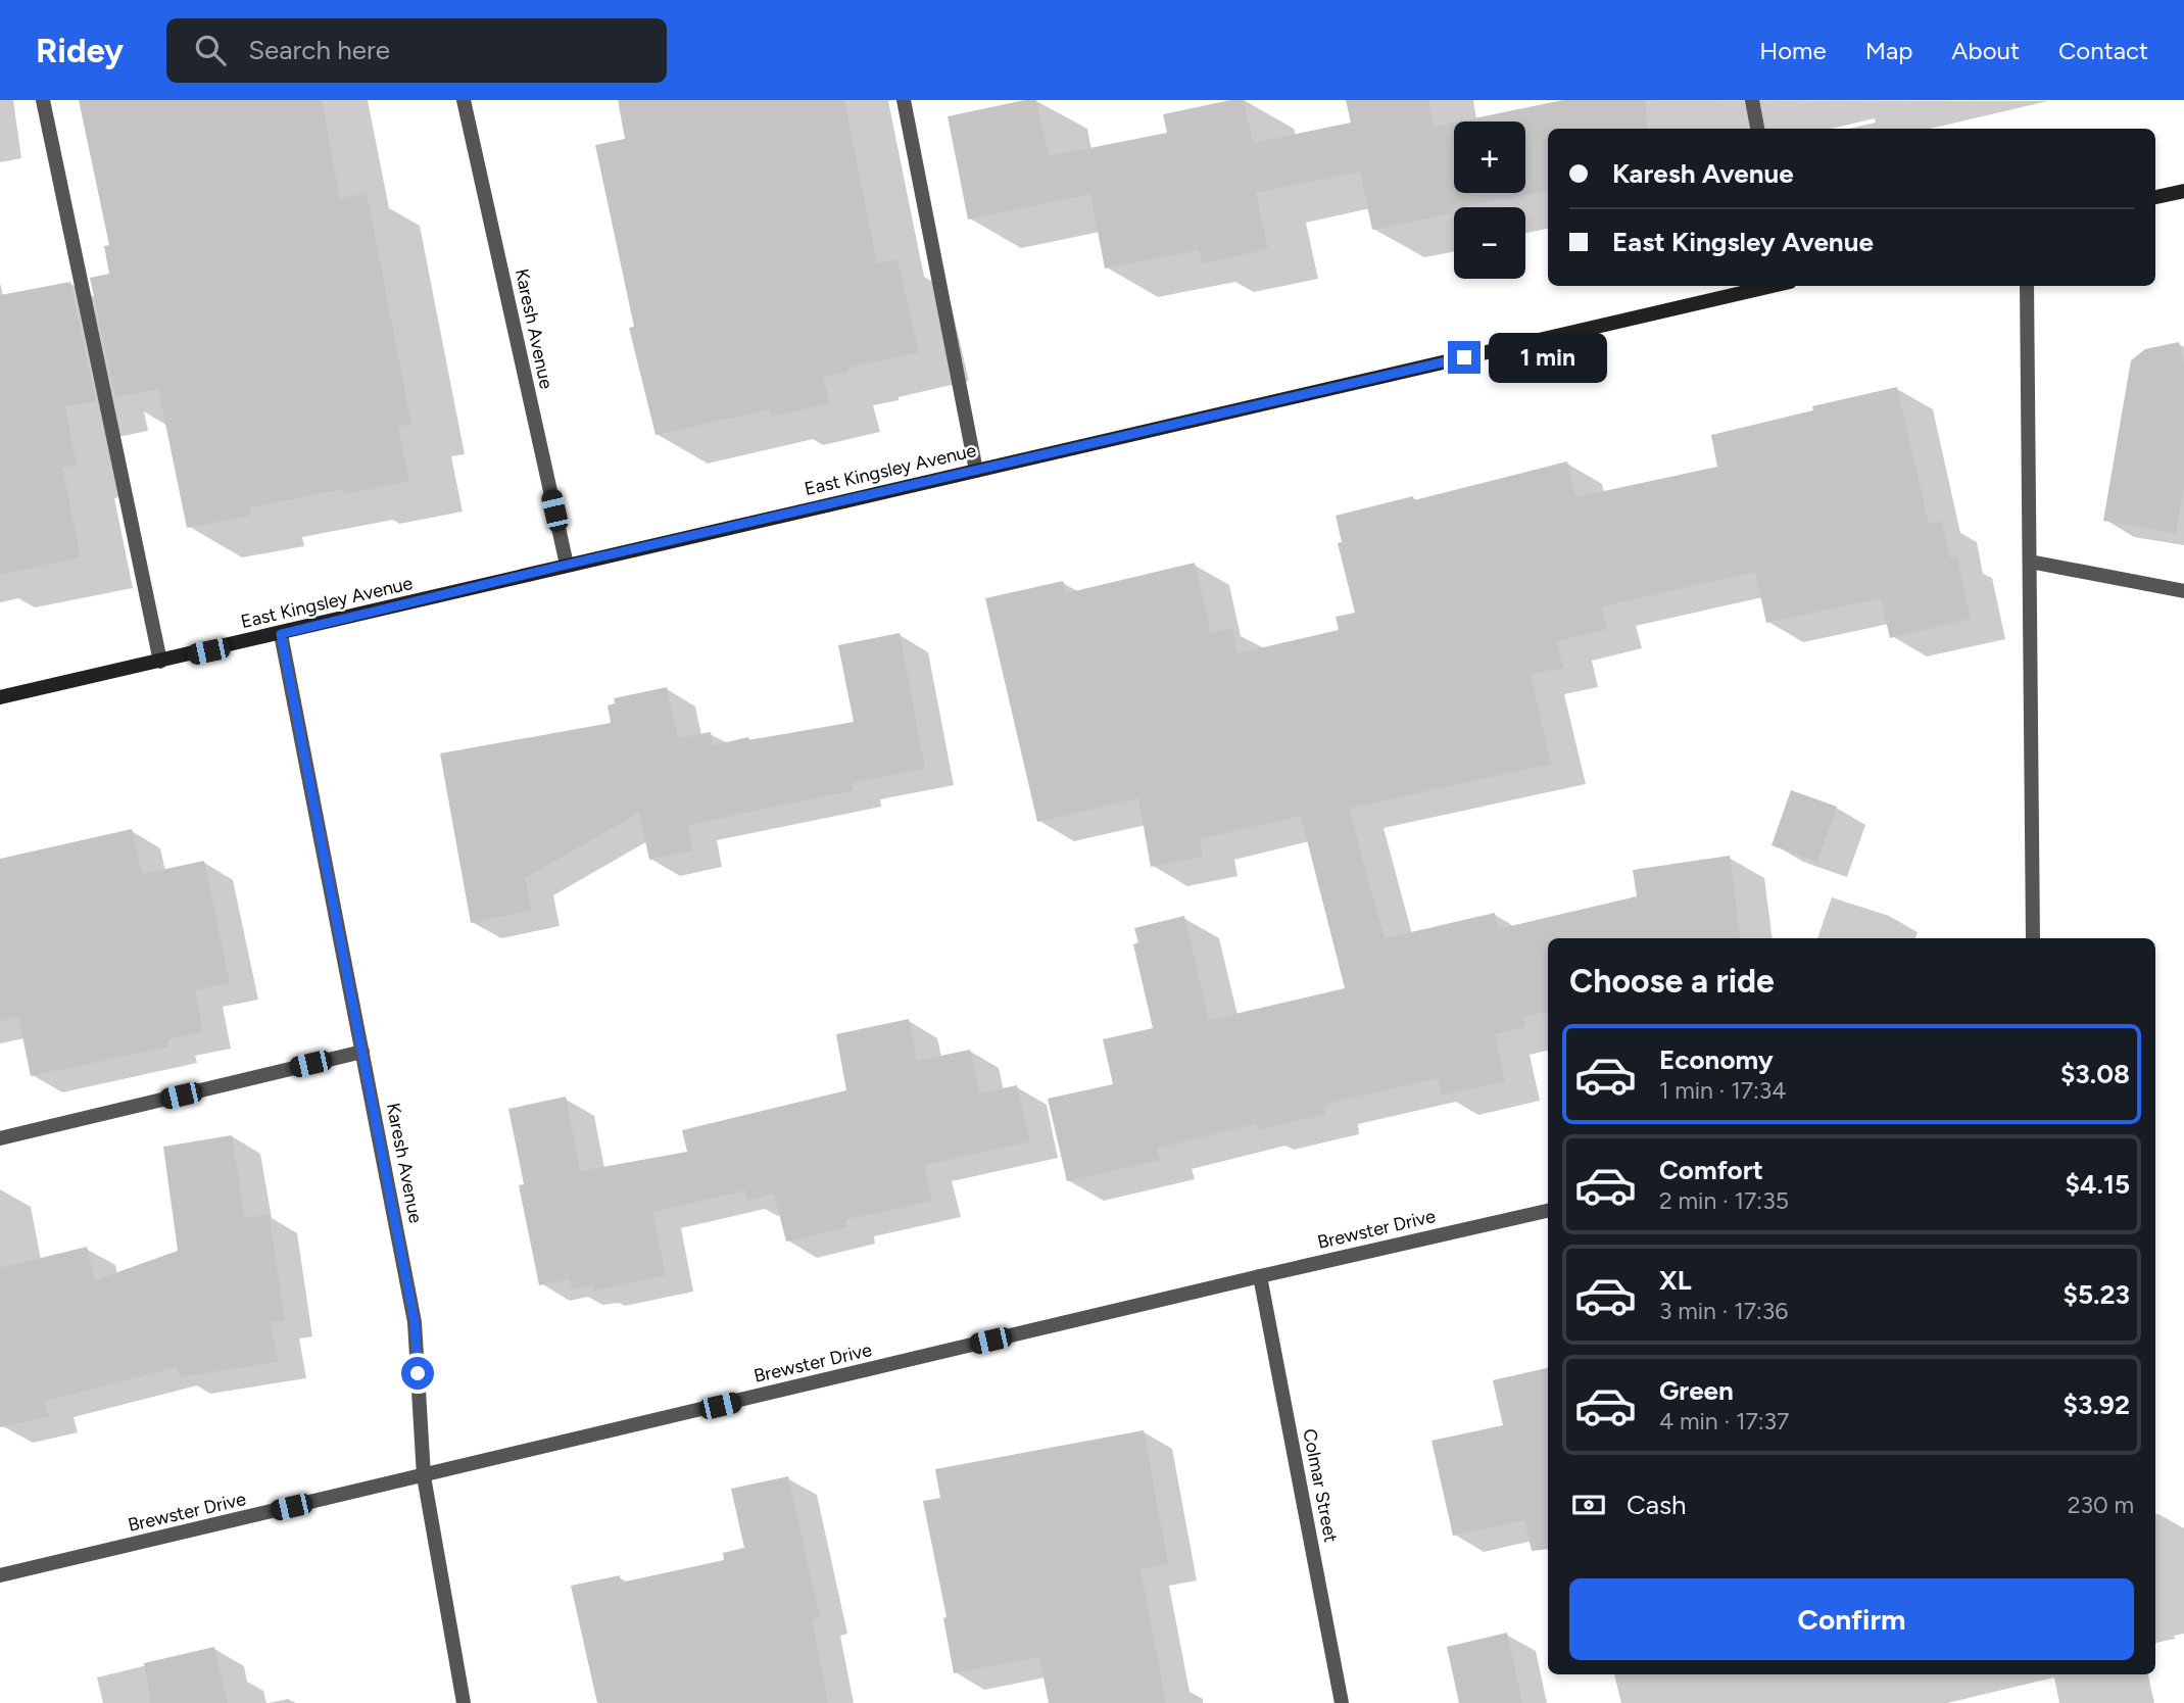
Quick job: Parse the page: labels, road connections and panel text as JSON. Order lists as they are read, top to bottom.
{
  "streets": {
    "street": [
      "Karesh Avenue",
      "East Kingsley Avenue",
      "Brewster Drive",
      "Colmar Street"
    ]
  },
  "crossings": [
    ["Karesh Avenue", "East Kingsley Avenue"],
    ["Karesh Avenue", "Brewster Drive"],
    ["Brewster Drive", "Colmar Street"]
  ],
  "page": {
    "header": "Ridey",
    "search": "Search here",
    "nav": [
      "Home",
      "Map",
      "About",
      "Contact"
    ],
    "map_buttons": ["+", "−"],
    "banner": ["Karesh Avenue", "East Kingsley Avenue"],
    "bubble": "1 min",
    "heading": "Choose a ride",
    "list": [
      {
        "name": "Economy",
        "note": "1 min · 17:34",
        "value": "$3.08"
      },
      {
        "name": "Comfort",
        "note": "2 min · 17:35",
        "value": "$4.15"
      },
      {
        "name": "XL",
        "note": "3 min · 17:36",
        "value": "$5.23"
      },
      {
        "name": "Green",
        "note": "4 min · 17:37",
        "value": "$3.92"
      }
    ],
    "pay": ["Cash", "230 m"],
    "buttons": "Confirm"
  }
}
